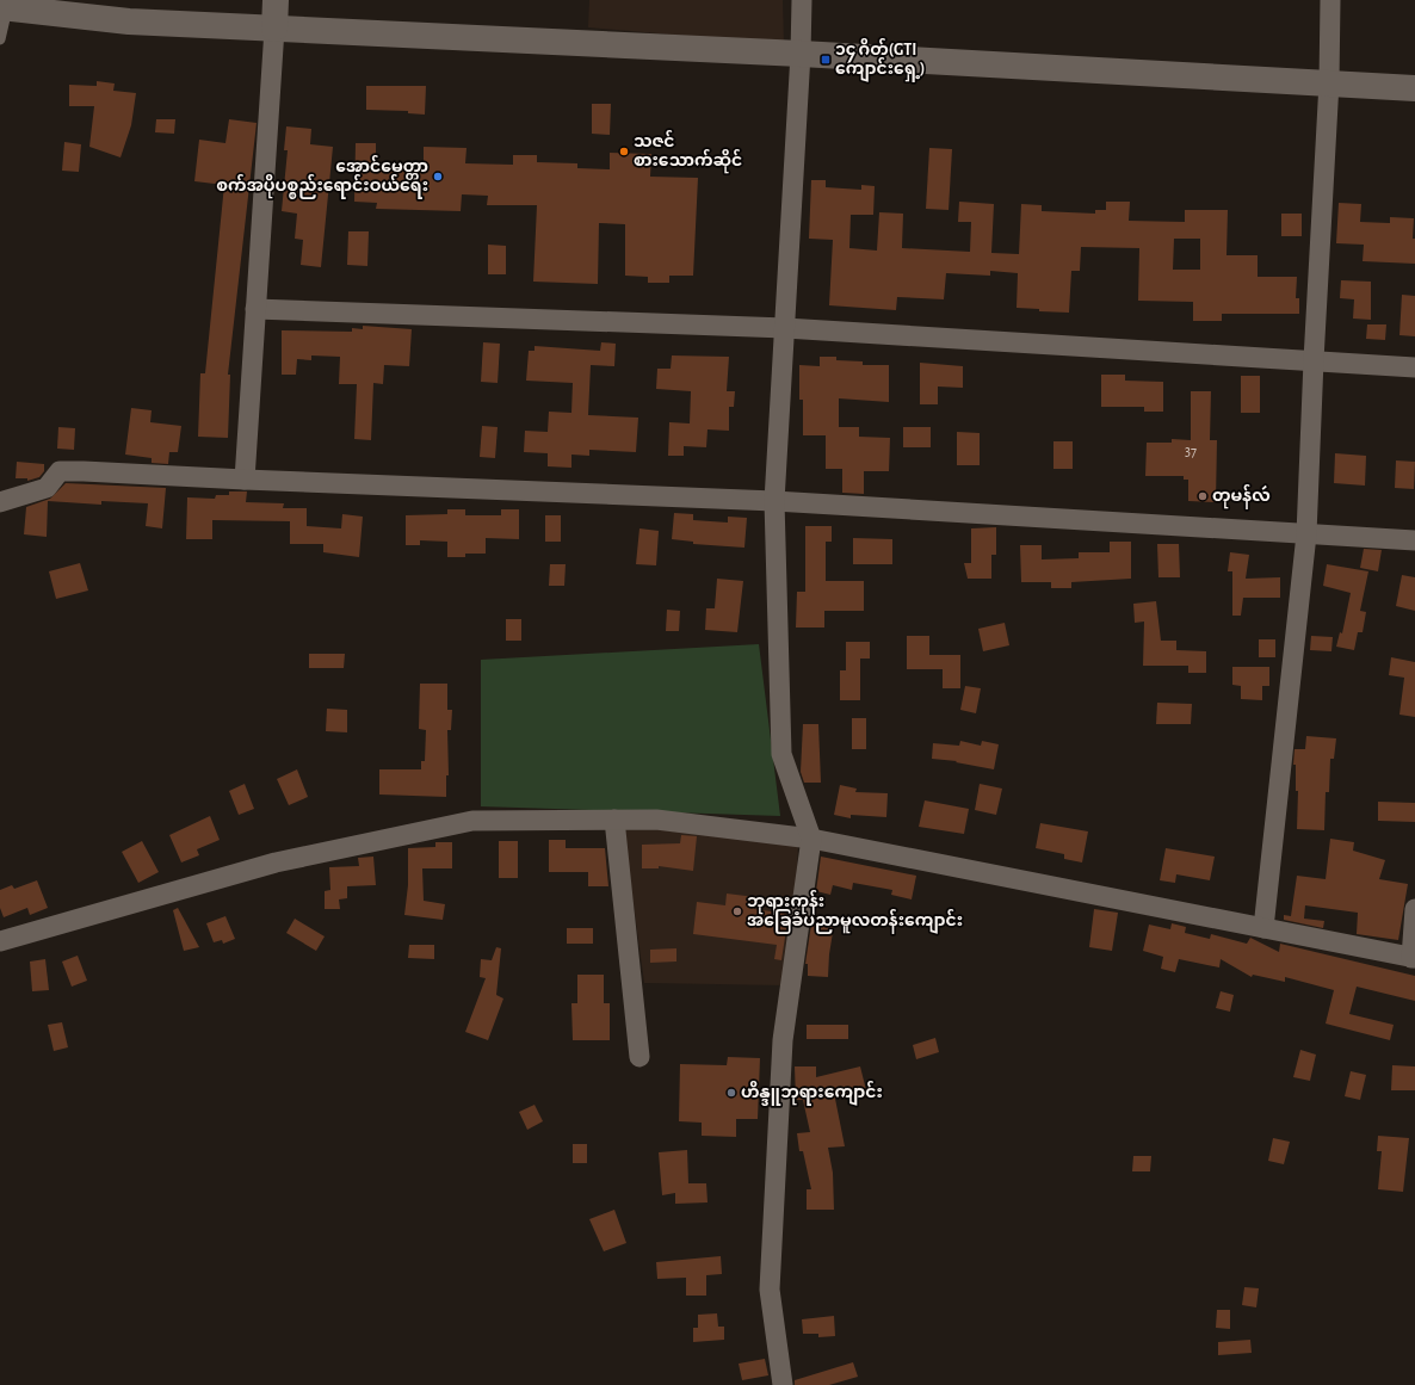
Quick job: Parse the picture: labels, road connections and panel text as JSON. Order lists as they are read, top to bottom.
{
  "places": {
    "transit": ["၁၄ ဂိတ်(GTI ကျောင်းရှေ့)"],
    "other": [
      "သဇင် စားသောက်ဆိုင်",
      "အောင်မေတ္တာ စက်အပိုပစ္စည်းရောင်းဝယ်ရေး",
      "တုမန်လဴ",
      "ဘုရားကုန်း အခြေခံပညာမူလတန်းကျောင်း",
      "ဟိန္ဒူဘုရားကျောင်း"
    ]
  },
  "house_numbers": ["37"]
}
